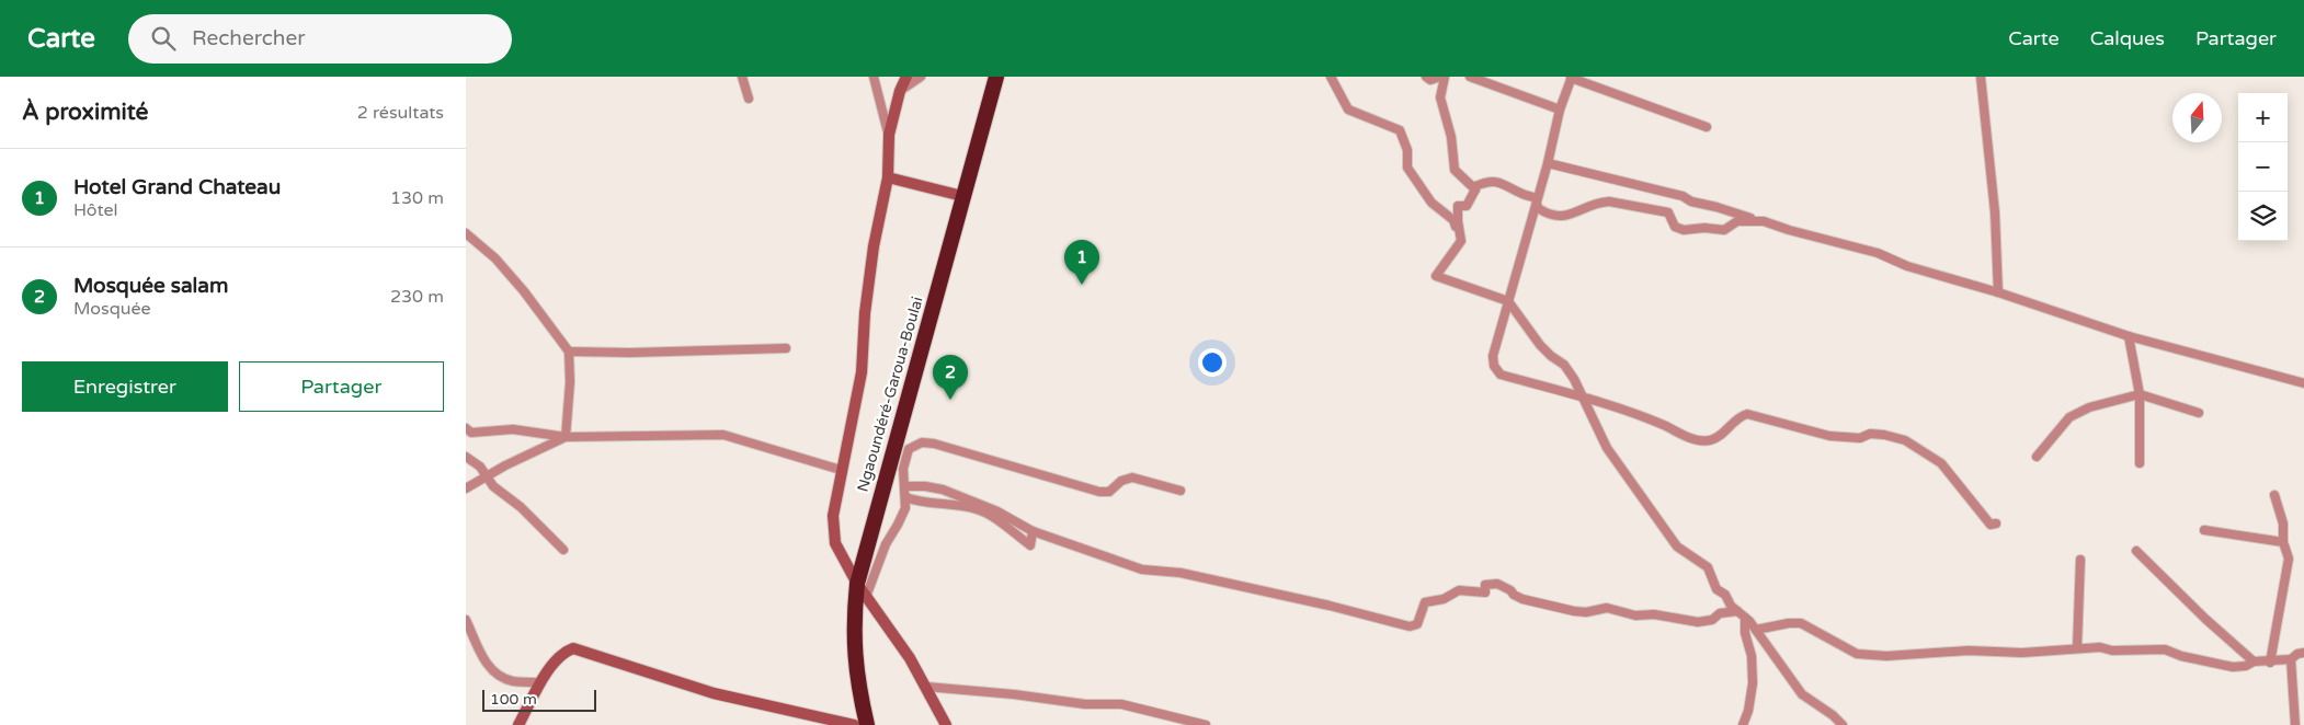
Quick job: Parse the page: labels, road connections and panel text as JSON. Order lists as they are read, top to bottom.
{
  "streets": {
    "highway": ["Ngaoundéré-Garoua-Boulai"]
  },
  "scale_bar": "100 m",
  "north": "top",
  "page": {
    "header": "Carte",
    "search": "Rechercher",
    "nav": ["Carte", "Calques", "Partager"],
    "heading": ["À proximité", "2 résultats"],
    "map_buttons": ["+", "−"],
    "list": [
      {
        "mark": "1",
        "name": "Hotel Grand Chateau",
        "note": "Hôtel",
        "value": "130 m"
      },
      {
        "mark": "2",
        "name": "Mosquée salam",
        "note": "Mosquée",
        "value": "230 m"
      }
    ],
    "pins": ["1", "2"],
    "buttons": ["Enregistrer", "Partager"],
    "scale": "100 m"
  }
}
